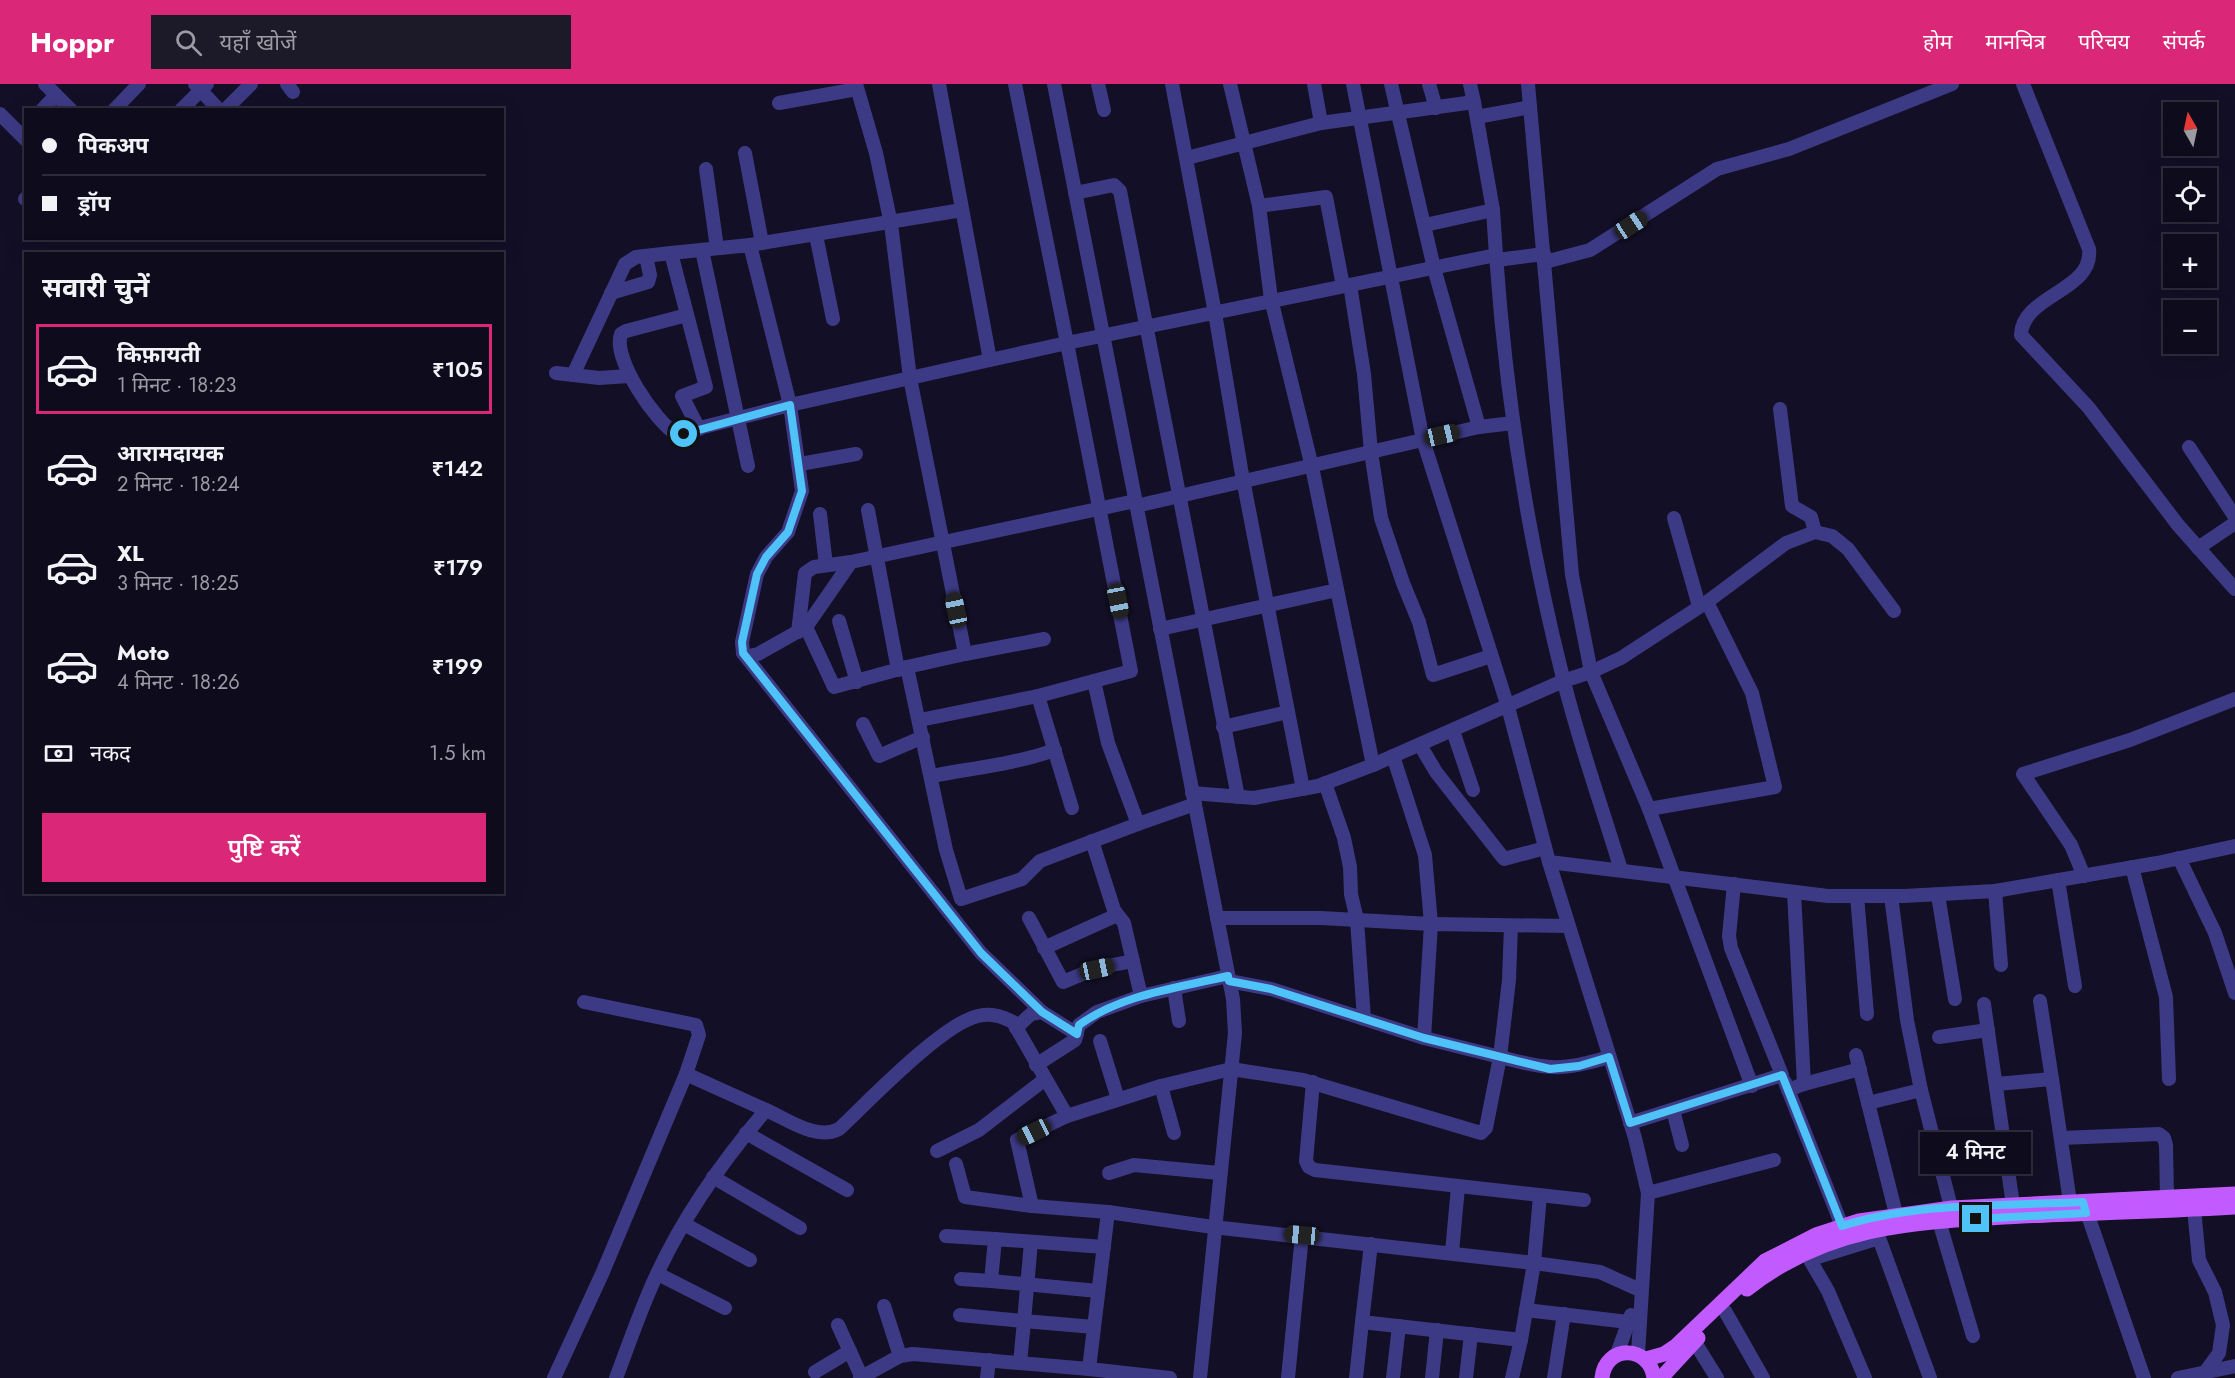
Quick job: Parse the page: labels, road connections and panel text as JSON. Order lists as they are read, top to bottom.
{
  "north": "top",
  "page": {
    "header": "Hoppr",
    "search": "यहाँ खोजें",
    "nav": [
      "होम",
      "मानचित्र",
      "परिचय",
      "संपर्क"
    ],
    "map_buttons": ["+", "−"],
    "banner": ["पिकअप", "ड्रॉप"],
    "heading": "सवारी चुनें",
    "list": [
      {
        "name": "किफ़ायती",
        "note": "1 मिनट · 18:23",
        "value": "₹105"
      },
      {
        "name": "आरामदायक",
        "note": "2 मिनट · 18:24",
        "value": "₹142"
      },
      {
        "name": "XL",
        "note": "3 मिनट · 18:25",
        "value": "₹179"
      },
      {
        "name": "Moto",
        "note": "4 मिनट · 18:26",
        "value": "₹199"
      }
    ],
    "pay": ["नकद", "1.5 km"],
    "buttons": "पुष्टि करें",
    "bubble": "4 मिनट"
  }
}
